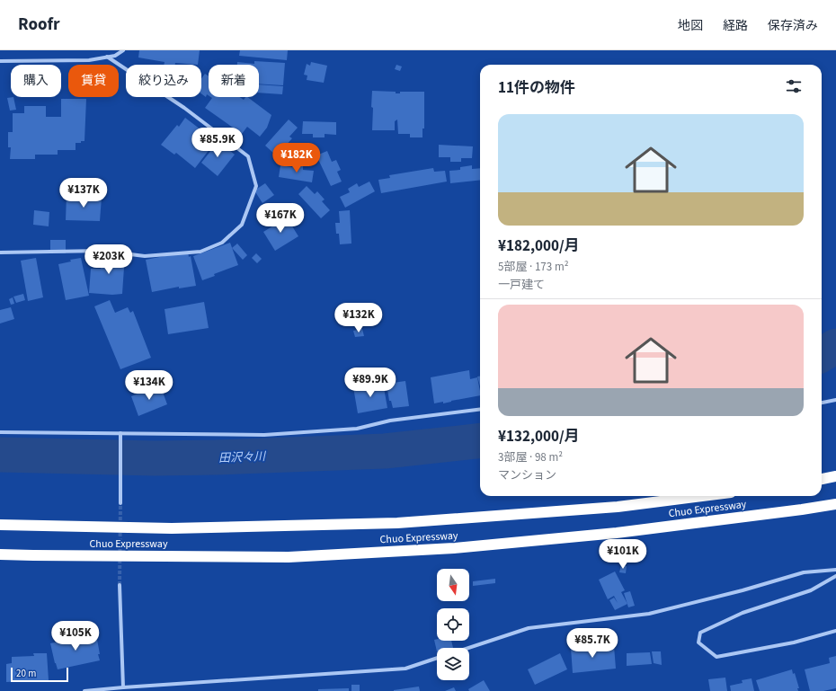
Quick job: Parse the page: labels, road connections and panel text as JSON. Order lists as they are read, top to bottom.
{
  "streets": {
    "highway": ["Chuo Expressway"]
  },
  "water": ["田沢々川"],
  "scale_bar": "20 m",
  "north": "bottom",
  "page": {
    "header": "Roofr",
    "nav": ["地図", "経路", "保存済み"],
    "chip": [
      "購入",
      "賃貸",
      "絞り込み",
      "新着"
    ],
    "heading": "11件の物件",
    "list": [
      {
        "name": "¥182,000/月",
        "note": "5部屋 · 173 m² · 一戸建て"
      },
      {
        "name": "¥132,000/月",
        "note": "3部屋 · 98 m² · マンション"
      }
    ],
    "price": [
      "¥85.9K",
      "¥182K",
      "¥137K",
      "¥167K",
      "¥203K",
      "¥132K",
      "¥89.9K",
      "¥134K",
      "¥101K",
      "¥105K",
      "¥85.7K"
    ],
    "scale": "20 m"
  }
}
